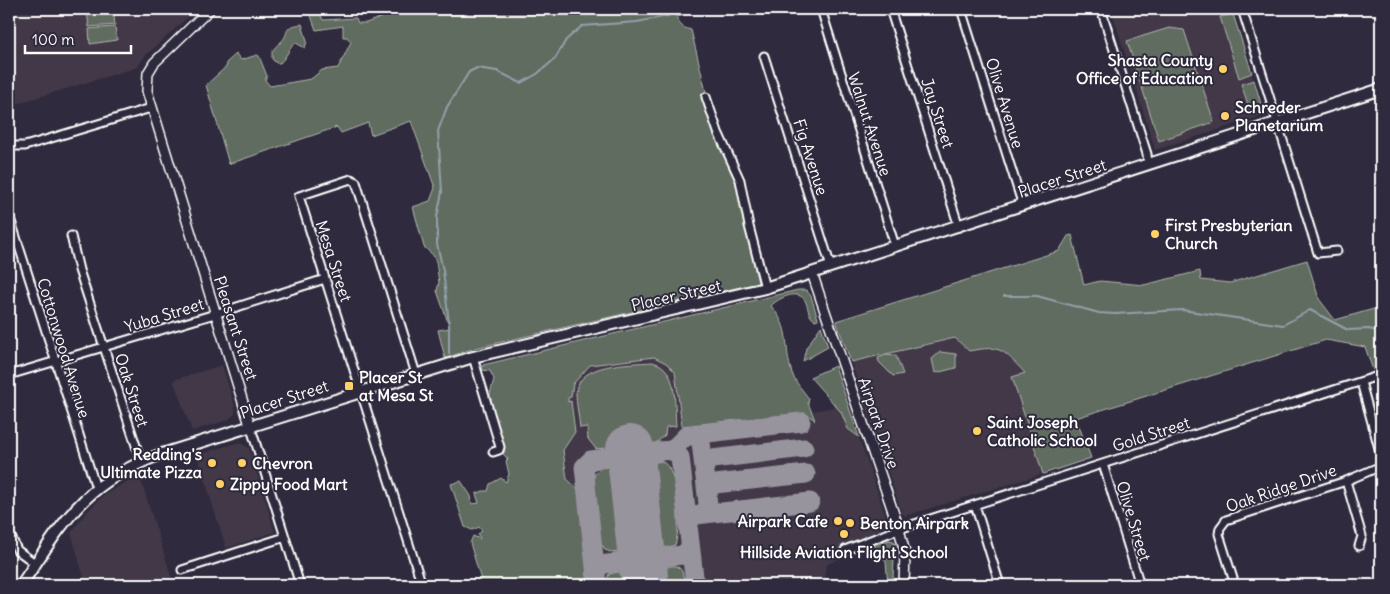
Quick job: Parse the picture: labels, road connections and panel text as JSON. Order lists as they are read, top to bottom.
{
  "streets": {
    "main road": ["Placer Street"],
    "street": [
      "Olive Avenue",
      "Jay Street",
      "Walnut Avenue",
      "Fig Avenue",
      "Mesa Street",
      "Yuba Street",
      "Pleasant Street",
      "Cottonwood Avenue",
      "Oak Street",
      "Airpark Drive",
      "Gold Street",
      "Oak Ridge Drive",
      "Olive Street"
    ]
  },
  "crossings": [
    ["Olive Avenue", "Placer Street"],
    ["Jay Street", "Placer Street"],
    ["Walnut Avenue", "Placer Street"],
    ["Fig Avenue", "Placer Street"],
    ["Placer Street", "Mesa Street"],
    ["Placer Street", "Pleasant Street"],
    ["Placer Street", "Cottonwood Avenue"],
    ["Placer Street", "Oak Street"],
    ["Placer Street", "Airpark Drive"],
    ["Mesa Street", "Yuba Street"],
    ["Yuba Street", "Pleasant Street"],
    ["Yuba Street", "Cottonwood Avenue"],
    ["Yuba Street", "Oak Street"],
    ["Airpark Drive", "Gold Street"],
    ["Gold Street", "Olive Street"]
  ],
  "places": {
    "other": [
      "Shasta County Office of Education",
      "Schreder Planetarium",
      "First Presbyterian Church",
      "Saint Joseph Catholic School",
      "Redding's Ultimate Pizza",
      "Chevron",
      "Zippy Food Mart",
      "Airpark Cafe",
      "Benton Airpark",
      "Hillside Aviation Flight School"
    ],
    "transit": ["Placer St at Mesa St"]
  },
  "scale_bar": "100 m"
}
